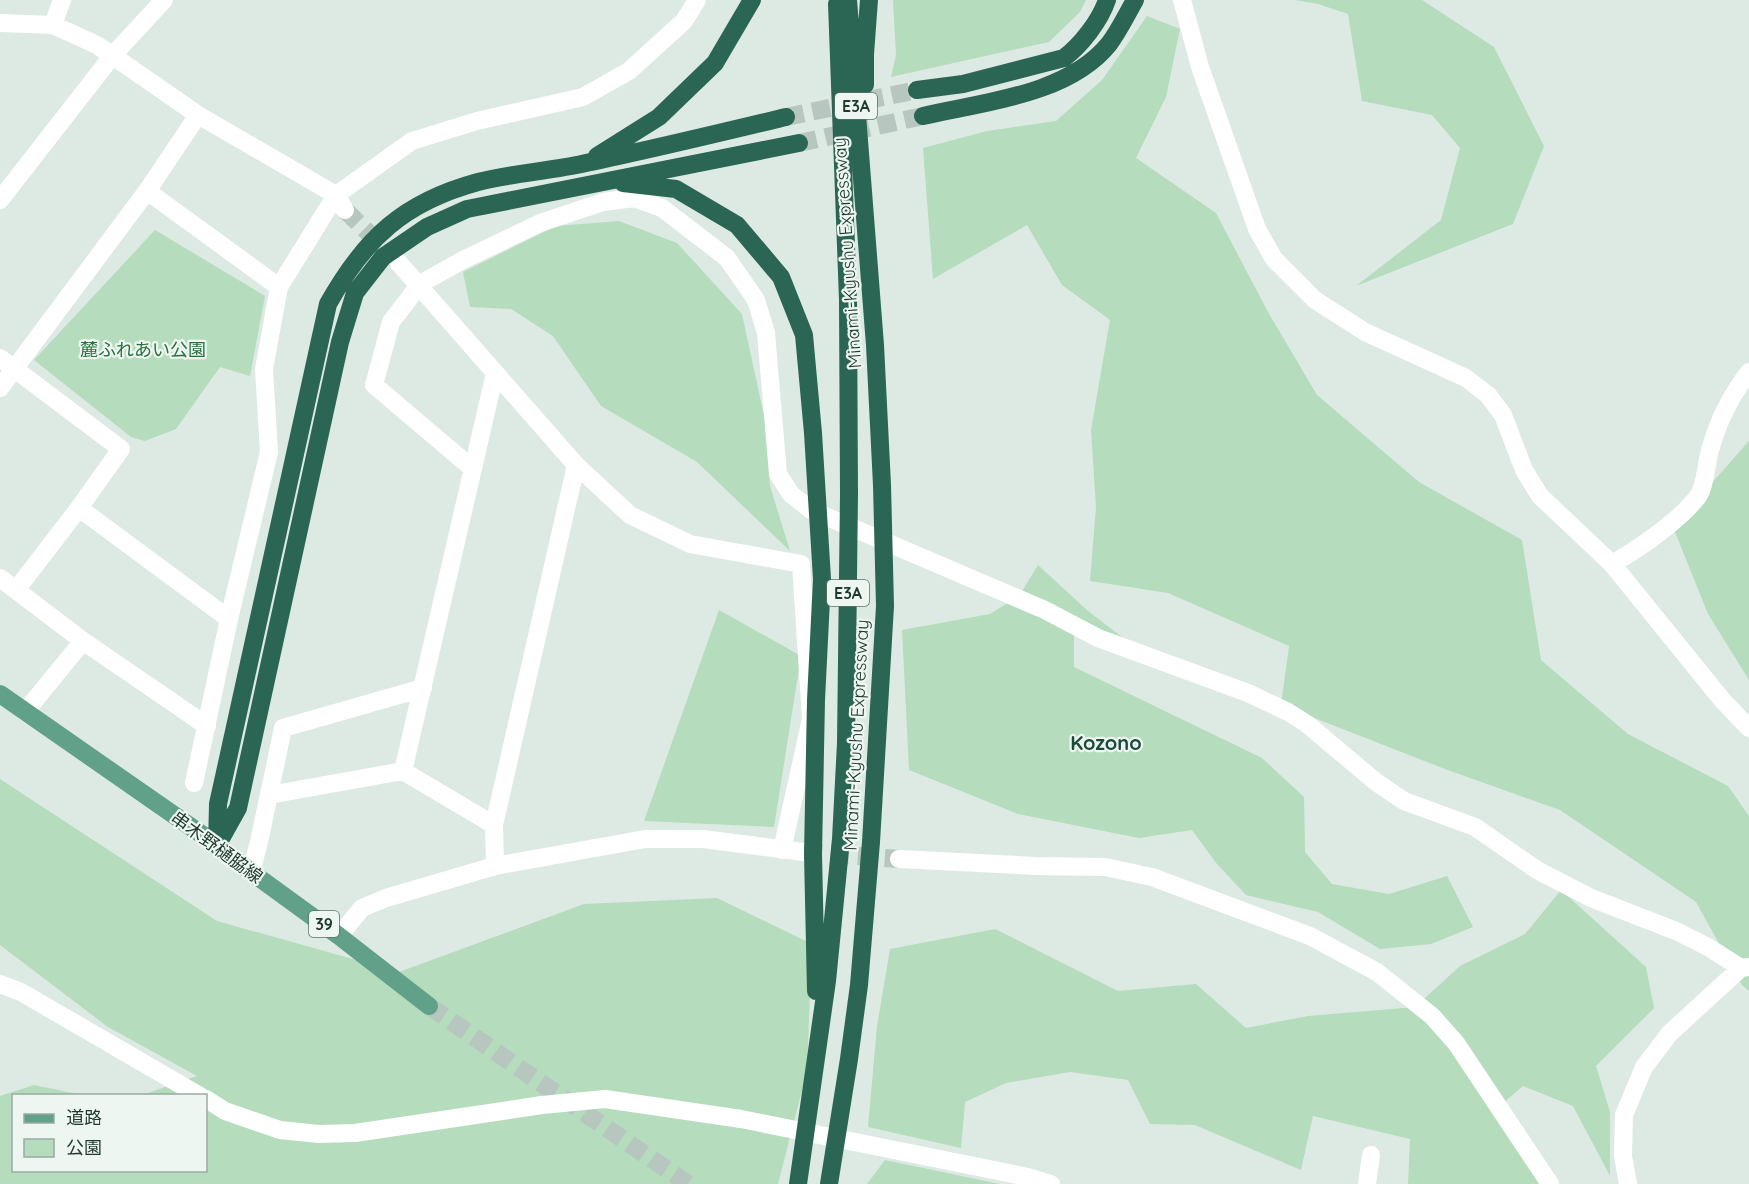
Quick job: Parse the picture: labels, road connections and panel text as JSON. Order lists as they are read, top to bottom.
{
  "streets": {
    "highway": ["E3A", "Minami-Kyushu Expressway"],
    "main road": ["串木野樋脇線", "39"]
  },
  "districts": ["Kozono"],
  "parks": ["麓ふれあい公園"],
  "legend": ["道路", "公園"]
}
